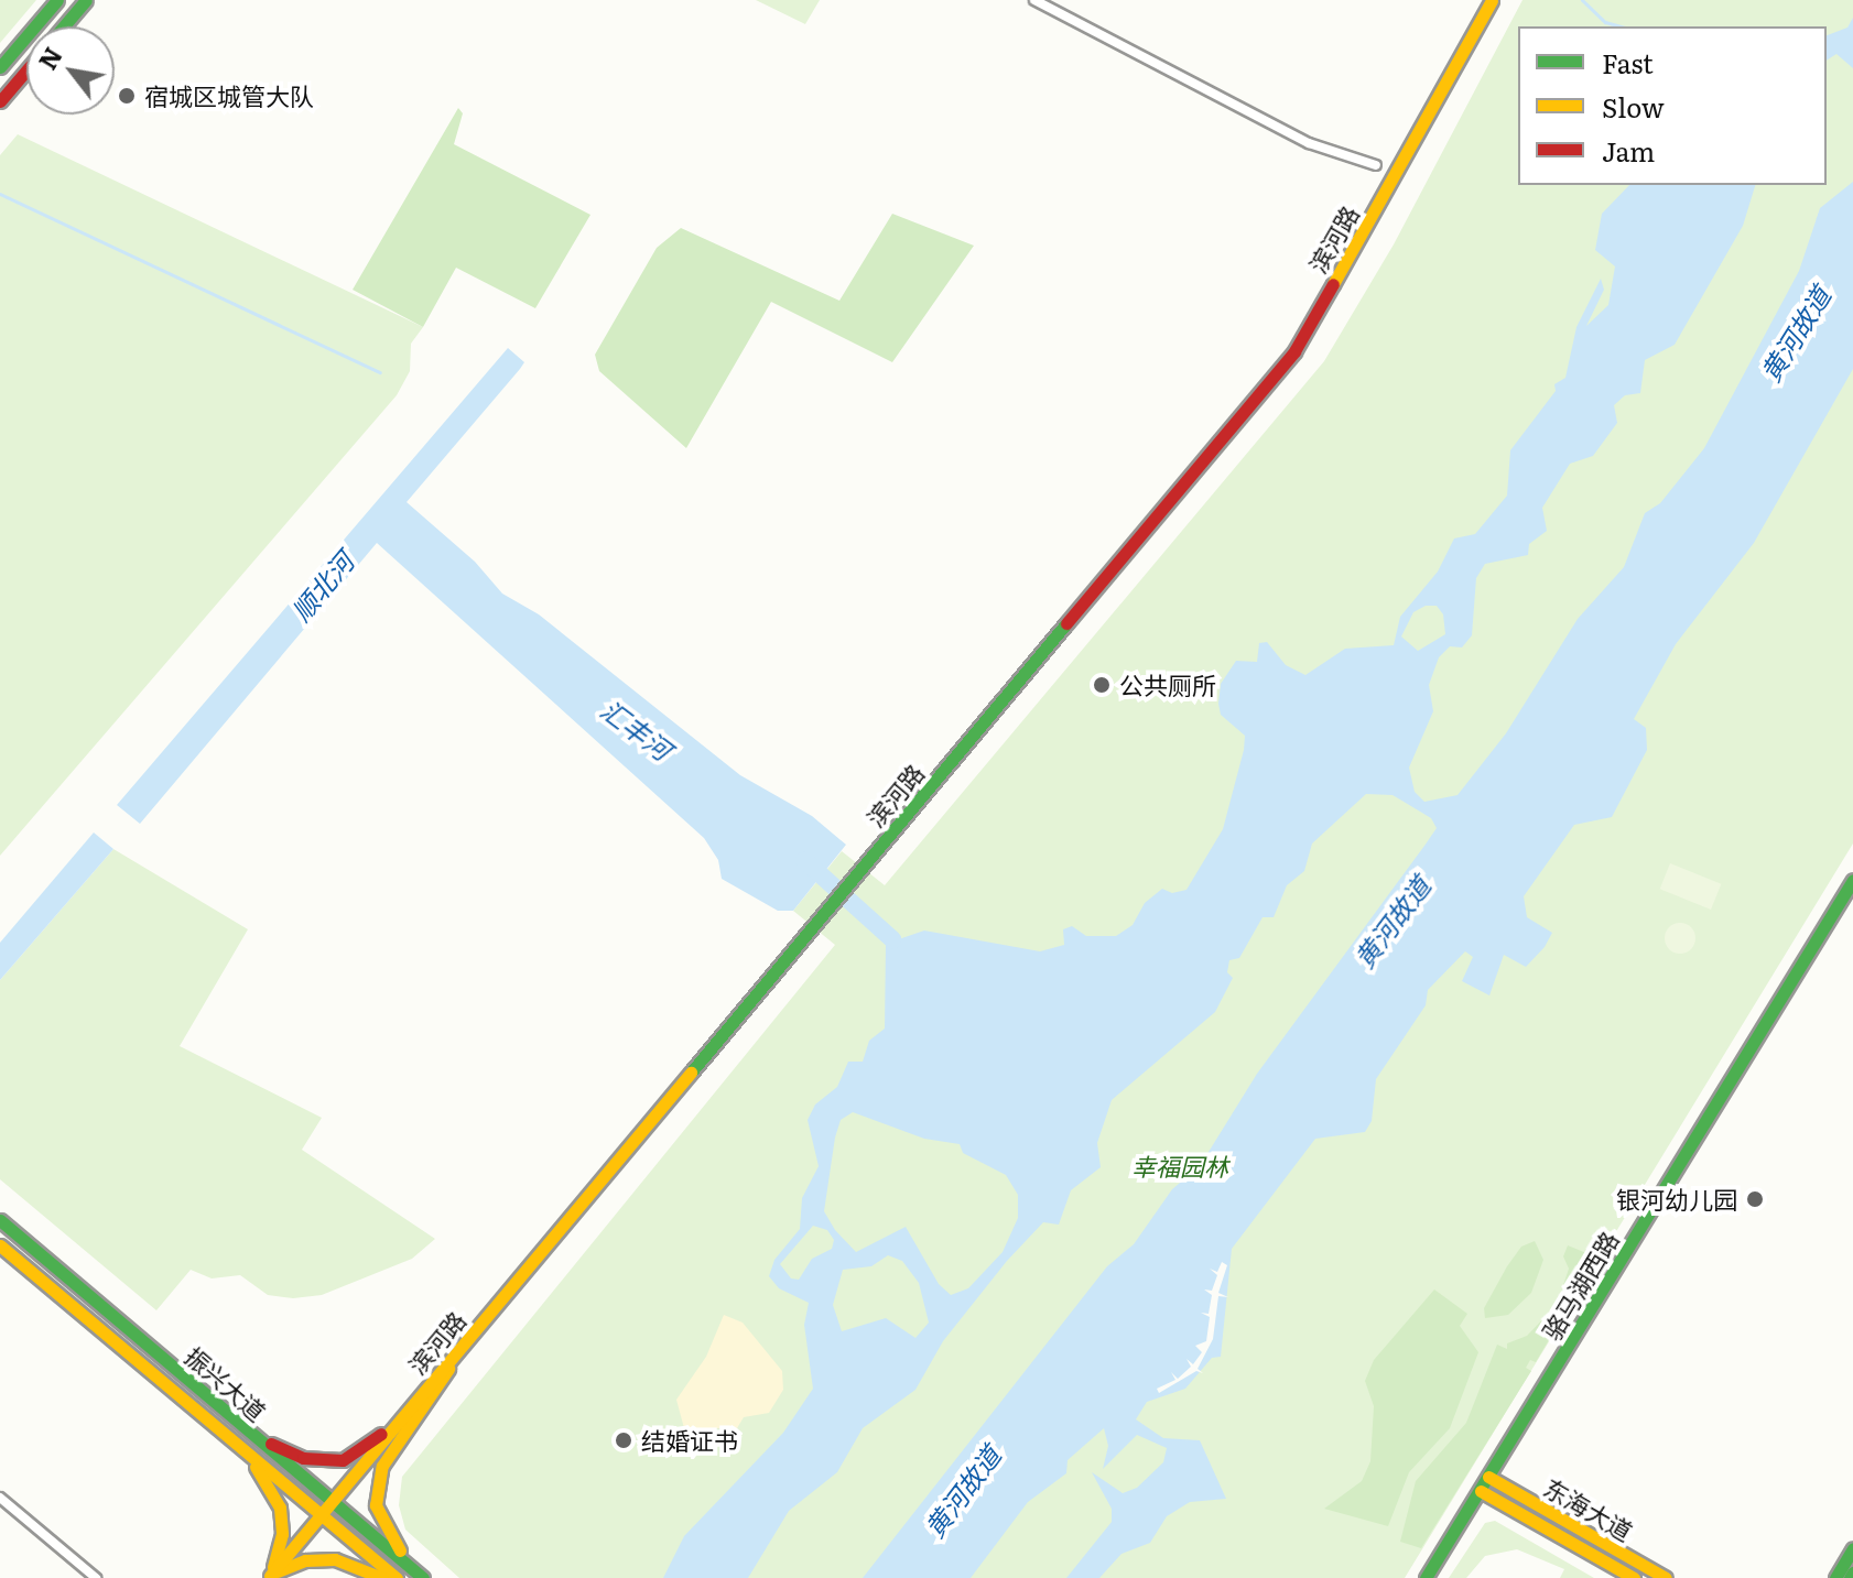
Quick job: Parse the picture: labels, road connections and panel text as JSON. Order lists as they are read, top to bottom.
{
  "streets": {
    "main road": [
      "滨河路",
      "骆马湖西路",
      "振兴大道",
      "东海大道"
    ]
  },
  "crossings": [
    ["滨河路", "振兴大道"],
    ["骆马湖西路", "东海大道"]
  ],
  "water": ["黄河故道", "顺北河", "汇丰河"],
  "parks": ["幸福园林"],
  "places": [
    "宿城区城管大队",
    "公共厕所",
    "银河幼儿园",
    "结婚证书"
  ],
  "legend": ["Fast", "Slow", "Jam"],
  "north": "top left"
}
